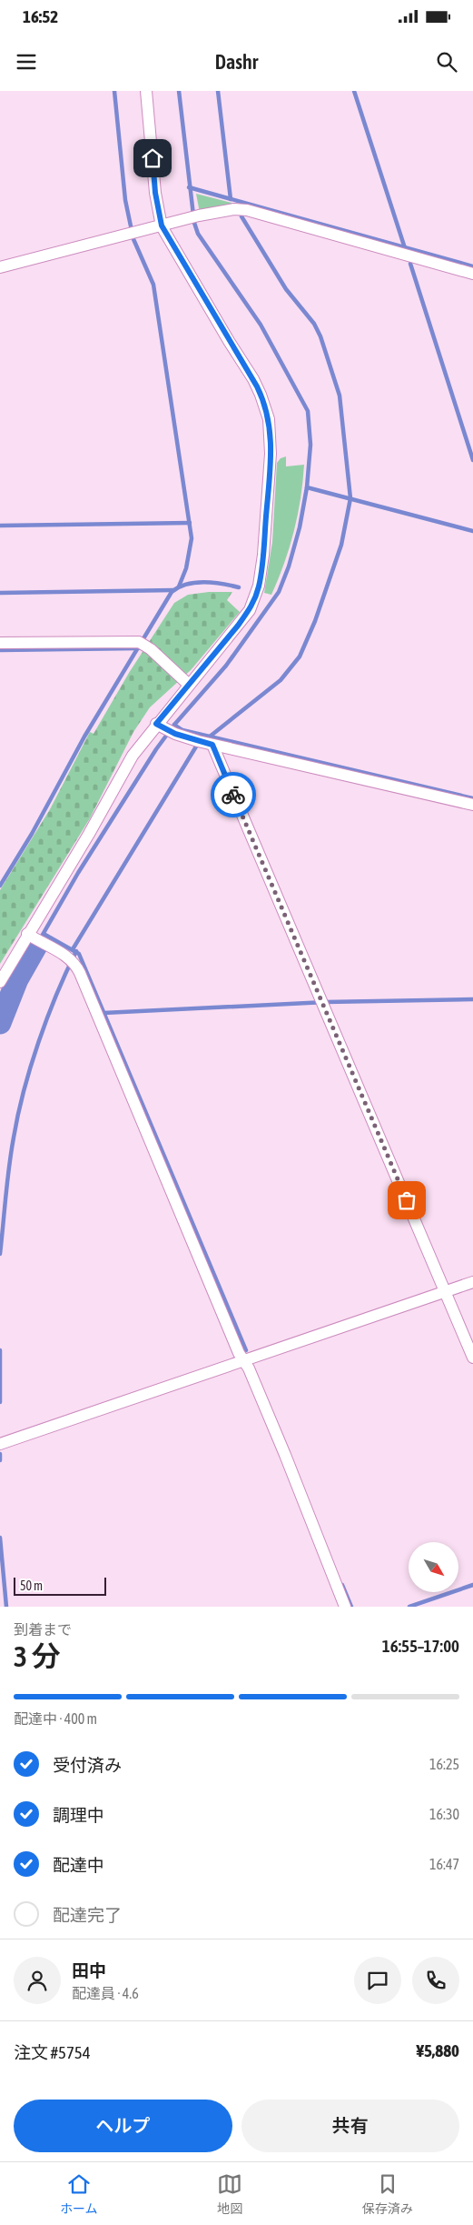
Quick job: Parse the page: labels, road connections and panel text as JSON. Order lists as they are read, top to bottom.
{
  "scale_bar": "50 m",
  "north": "bottom right",
  "page": {
    "status": "16:52",
    "header": "Dashr",
    "scale": "50 m",
    "heading": ["3 分", "到着まで", "16:55–17:00"],
    "panel": [
      "田中",
      "配達員 · 4.6",
      "注文 #5754",
      "¥5,880"
    ],
    "bar": "配達中 · 400 m",
    "list": [
      ["受付済み", "16:25"],
      ["調理中", "16:30"],
      ["配達中", "16:47"],
      "配達完了"
    ],
    "buttons": ["ヘルプ", "共有"],
    "tabs": ["ホーム", "地図", "保存済み"]
  }
}
